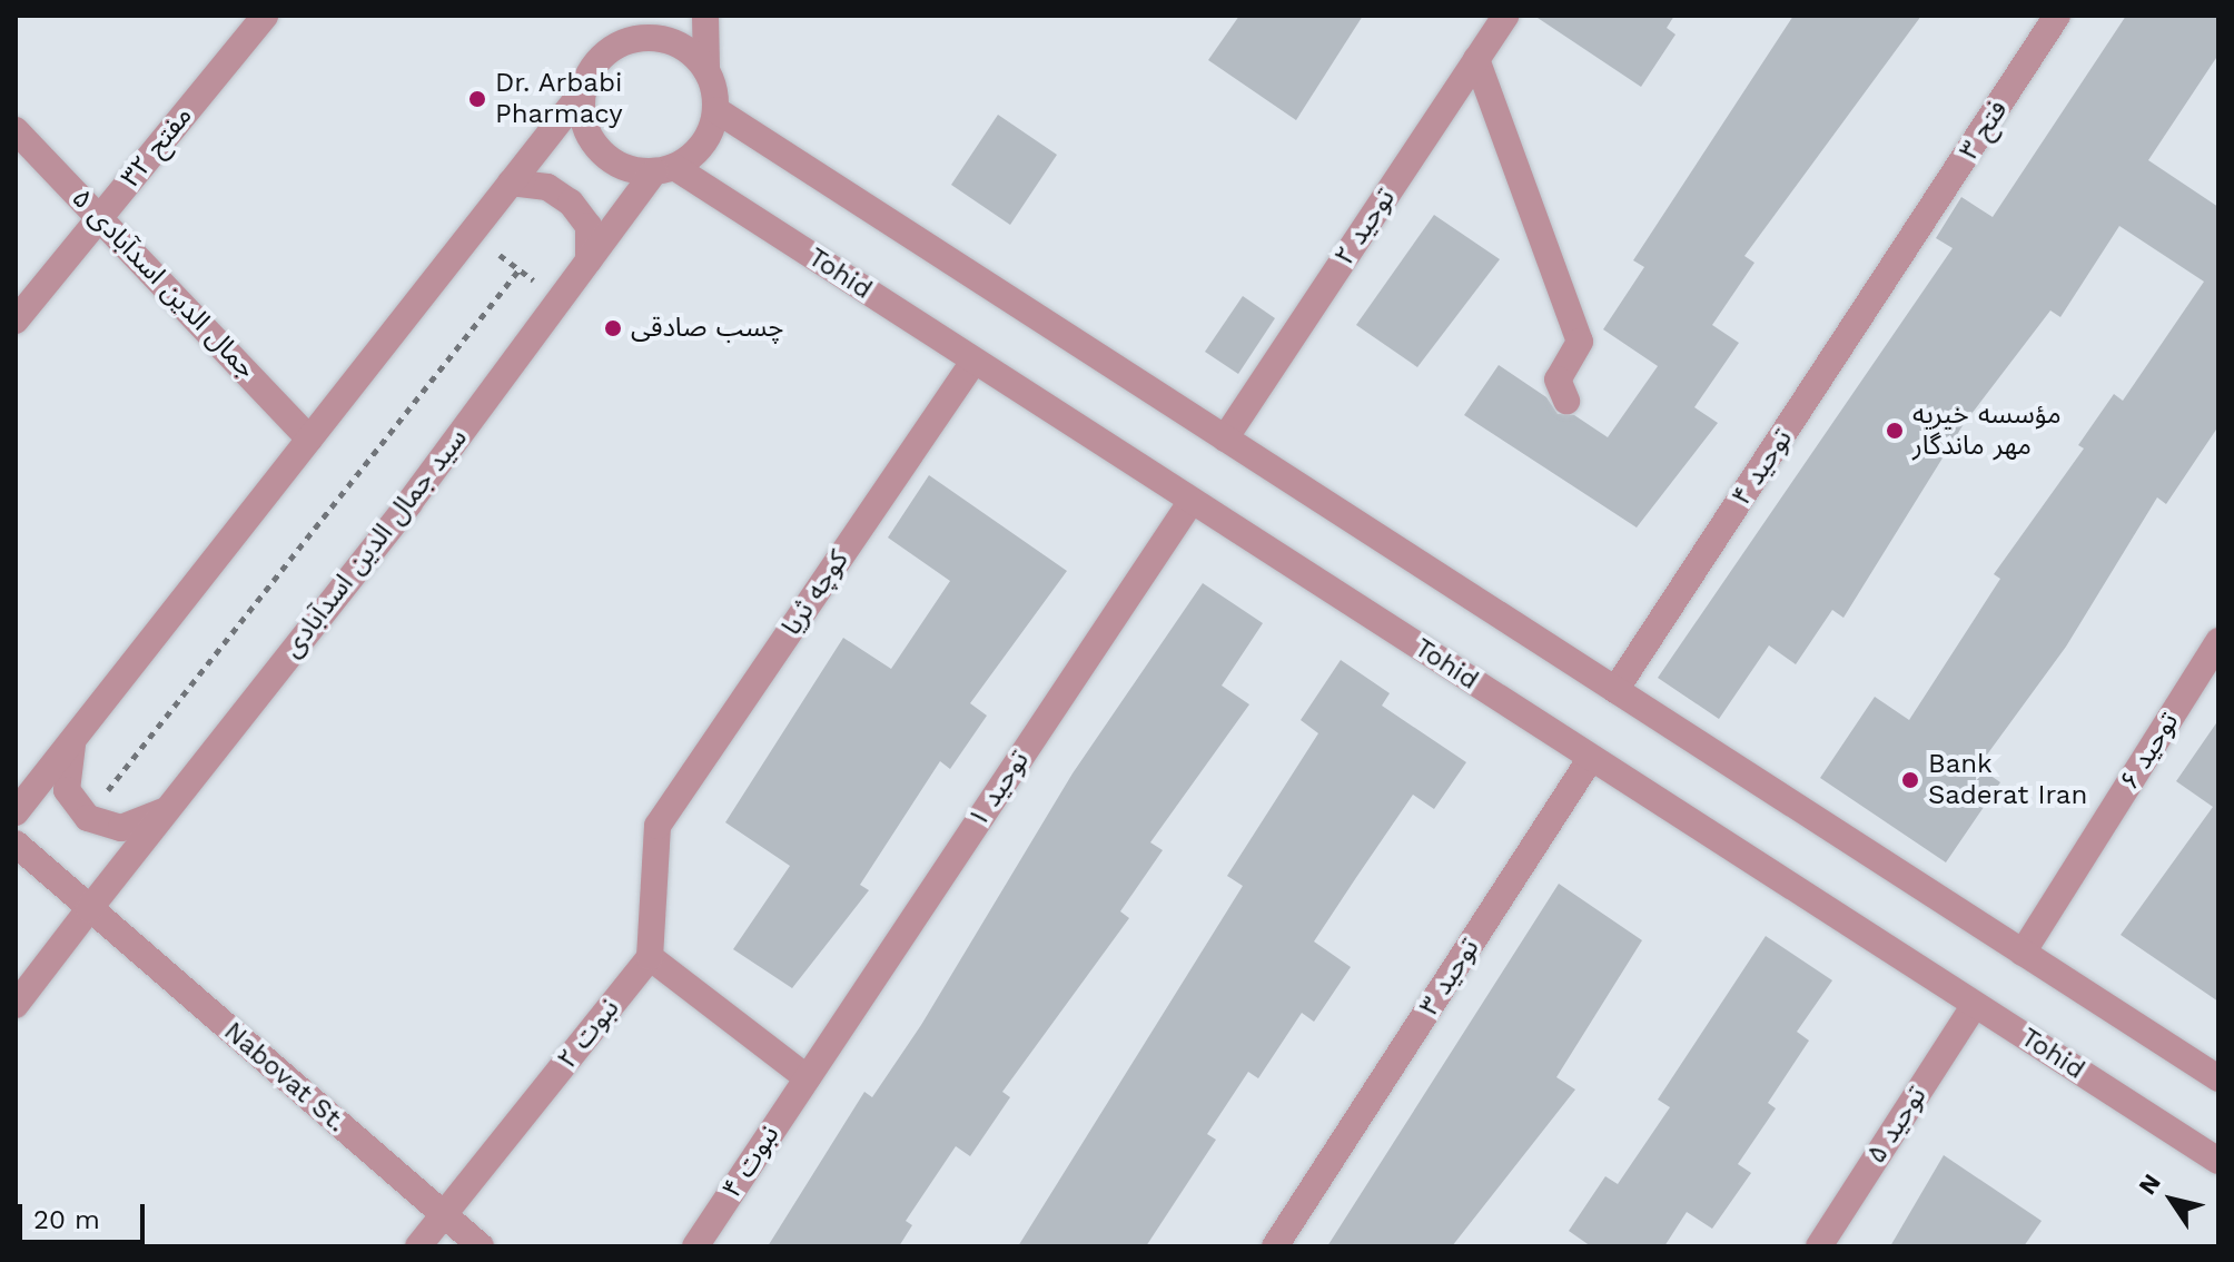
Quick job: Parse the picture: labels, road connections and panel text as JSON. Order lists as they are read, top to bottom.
{
  "streets": {
    "street": [
      "فتح ۳",
      "مفتح ۳۲",
      "توحید ۲",
      "Tohid",
      "جمال الدین اسدآبادی ۵",
      "توحید ۴",
      "سید جمال الدین اسدآبادی",
      "کوچه ثریا",
      "توحید ۶",
      "توحید ۱",
      "توحید ۳",
      "نبوت ۲",
      "Nabovat St.",
      "توحید ۵",
      "نبوت ۴"
    ]
  },
  "crossings": [
    ["فتح ۳", "توحید ۴"],
    ["مفتح ۳۲", "جمال الدین اسدآبادی ۵"],
    ["Tohid", "سید جمال الدین اسدآبادی"],
    ["Tohid", "کوچه ثریا"],
    ["Tohid", "توحید ۱"],
    ["Tohid", "توحید ۳"],
    ["Tohid", "توحید ۵"],
    ["سید جمال الدین اسدآبادی", "Nabovat St."],
    ["کوچه ثریا", "نبوت ۲"],
    ["توحید ۱", "نبوت ۴"],
    ["نبوت ۲", "Nabovat St."]
  ],
  "places": [
    "Dr. Arbabi Pharmacy",
    "چسب صادقی",
    "مؤسسه خیریه مهر ماندگار",
    "Bank Saderat Iran"
  ],
  "scale_bar": "20 m",
  "north": "top left"
}
